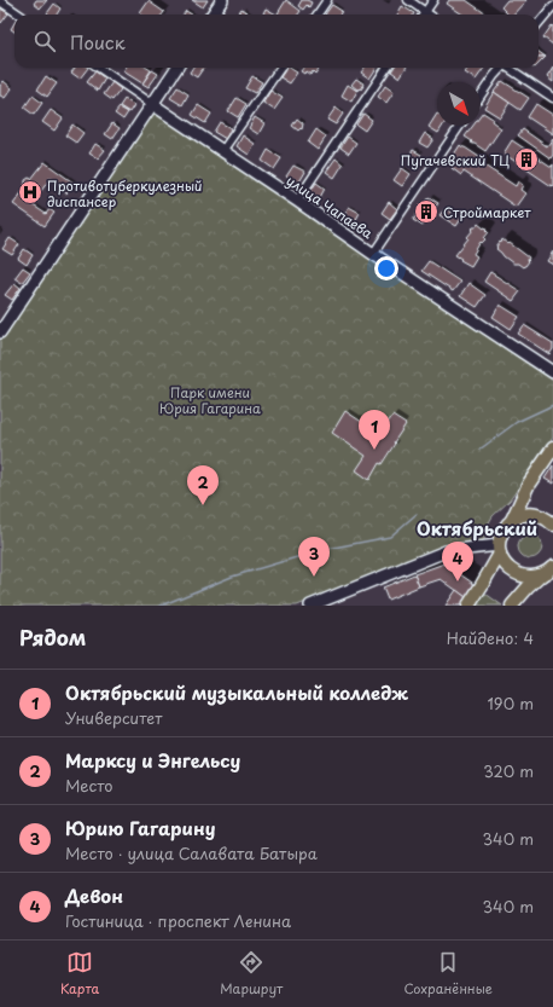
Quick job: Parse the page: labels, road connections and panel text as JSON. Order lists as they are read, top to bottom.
{
  "streets": {
    "street": ["улица Чапаева"]
  },
  "districts": ["Октябрьский"],
  "parks": ["Парк имени Юрия Гагарина"],
  "places": {
    "building": ["Пугачевский ТЦ", "Строймаркет"],
    "hospital": ["Противотуберкулезный диспансер"]
  },
  "north": "bottom right",
  "page": {
    "search": "Поиск",
    "pins": [
      "1",
      "2",
      "3",
      "4"
    ],
    "heading": ["Рядом", "Найдено: 4"],
    "list": [
      {
        "mark": "1",
        "name": "Октябрьский музыкальный колледж",
        "note": "Университет",
        "value": "190 m"
      },
      {
        "mark": "2",
        "name": "Марксу и Энгельсу",
        "note": "Место",
        "value": "320 m"
      },
      {
        "mark": "3",
        "name": "Юрию Гагарину",
        "note": "Место · улица Салавата Батыра",
        "value": "340 m"
      },
      {
        "mark": "4",
        "name": "Девон",
        "note": "Гостиница · проспект Ленина",
        "value": "340 m"
      }
    ],
    "nav": ["Карта", "Маршрут", "Сохранённые"]
  }
}
